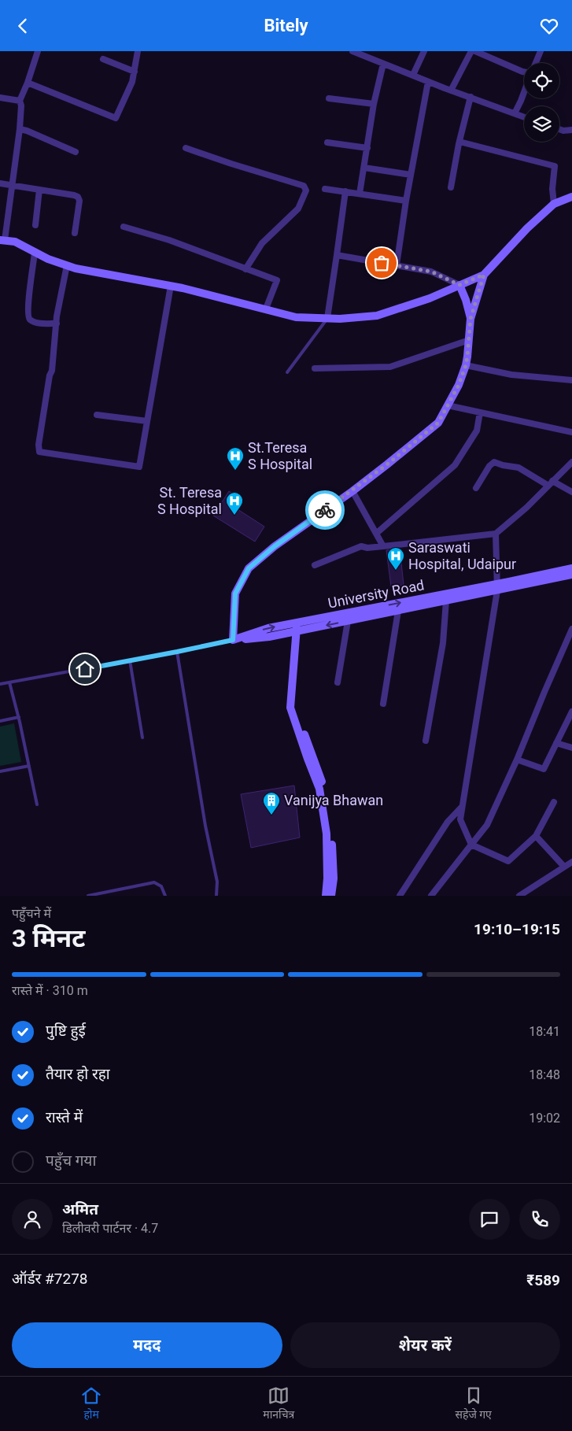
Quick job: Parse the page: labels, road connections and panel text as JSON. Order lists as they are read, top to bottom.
{
  "streets": {
    "street": ["University Road"]
  },
  "places": {
    "hospital": ["St.Teresa S Hospital", "St. Teresa S Hospital", "Saraswati Hospital, Udaipur"],
    "building": ["Vanijya Bhawan"]
  },
  "page": {
    "header": "Bitely",
    "heading": ["3 मिनट", "पहुँचने में", "19:10–19:15"],
    "panel": [
      "अमित",
      "डिलीवरी पार्टनर · 4.7",
      "ऑर्डर #7278",
      "₹589"
    ],
    "bar": "रास्ते में · 310 m",
    "list": [
      ["पुष्टि हुई", "18:41"],
      ["तैयार हो रहा", "18:48"],
      ["रास्ते में", "19:02"],
      "पहुँच गया"
    ],
    "buttons": ["मदद", "शेयर करें"],
    "tabs": ["होम", "मानचित्र", "सहेजे गए"]
  }
}
